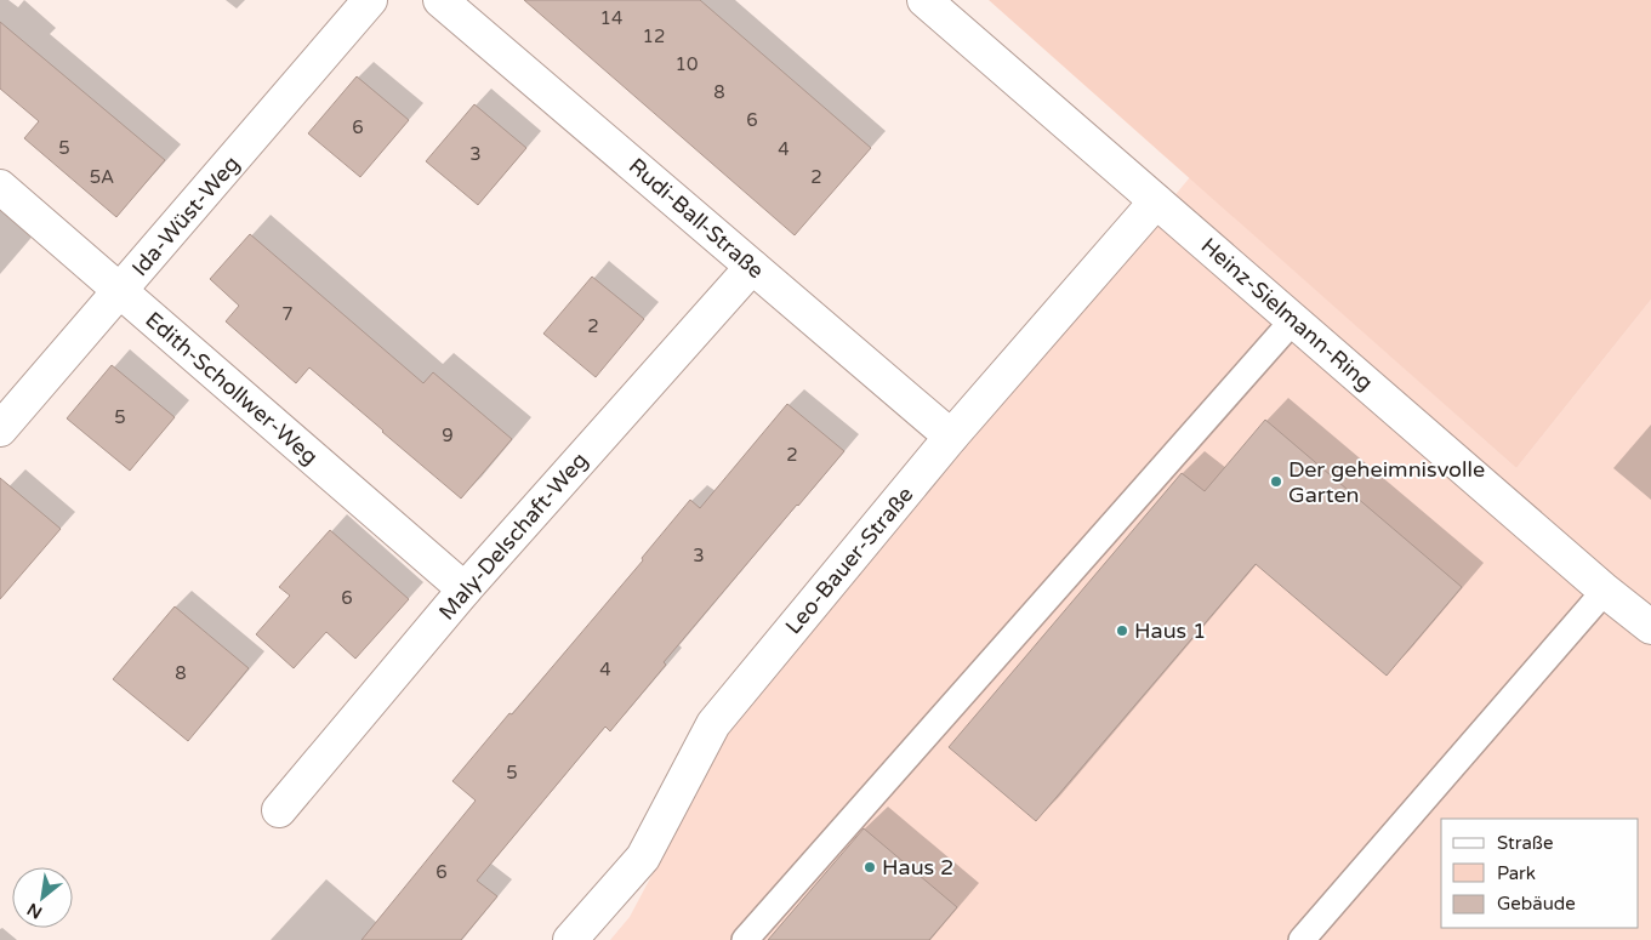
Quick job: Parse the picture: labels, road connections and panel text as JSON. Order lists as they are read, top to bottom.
{
  "streets": {
    "street": [
      "Ida-Wüst-Weg",
      "Rudi-Ball-Straße",
      "Heinz-Sielmann-Ring",
      "Edith-Schollwer-Weg",
      "Maly-Delschaft-Weg",
      "Leo-Bauer-Straße"
    ]
  },
  "crossings": [
    ["Ida-Wüst-Weg", "Edith-Schollwer-Weg"],
    ["Rudi-Ball-Straße", "Maly-Delschaft-Weg"],
    ["Rudi-Ball-Straße", "Leo-Bauer-Straße"],
    ["Heinz-Sielmann-Ring", "Leo-Bauer-Straße"],
    ["Edith-Schollwer-Weg", "Maly-Delschaft-Weg"]
  ],
  "places": ["Der geheimnisvolle Garten", "Haus 1", "Haus 2"],
  "house_numbers": [
    "14",
    "12",
    "10",
    "8",
    "6",
    "6",
    "5",
    "4",
    "3",
    "5A",
    "2",
    "7",
    "2",
    "5",
    "9",
    "2",
    "3",
    "6",
    "4",
    "8",
    "5",
    "6"
  ],
  "legend": ["Straße", "Park", "Gebäude"],
  "north": "bottom left"
}
